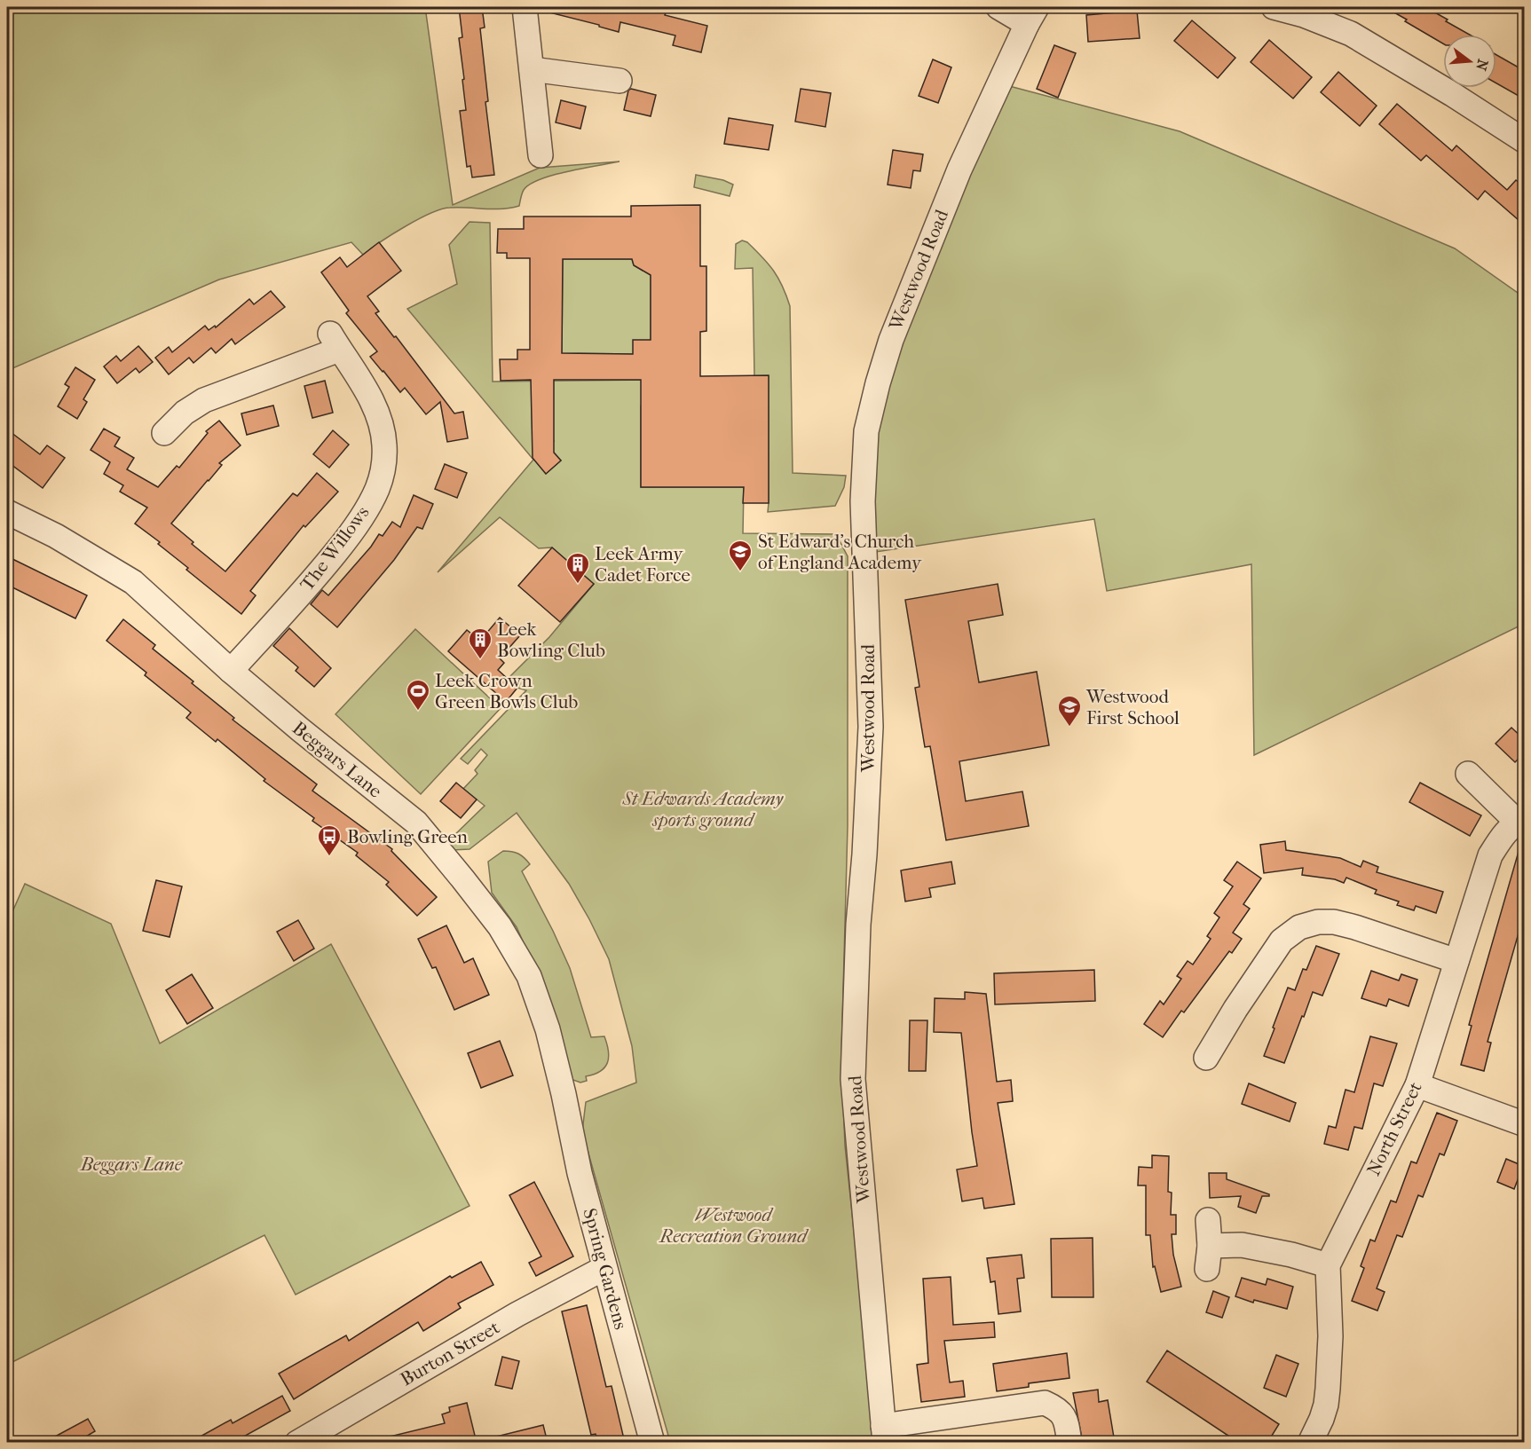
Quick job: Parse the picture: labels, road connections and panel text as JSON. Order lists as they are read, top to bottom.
{
  "streets": {
    "street": [
      "Westwood Road",
      "The Willows",
      "Beggars Lane",
      "North Street",
      "Spring Gardens",
      "Burton Street"
    ]
  },
  "crossings": [
    ["The Willows", "Beggars Lane"],
    ["Beggars Lane", "Spring Gardens"],
    ["Spring Gardens", "Burton Street"]
  ],
  "parks": ["St Edwards Academy sports ground", "Beggars Lane", "Westwood Recreation Ground"],
  "places": {
    "school or university": ["St Edward's Church of England Academy", "Westwood First School"],
    "building": ["Leek Army Cadet Force", "Leek Bowling Club"],
    "sports": ["Leek Crown Green Bowls Club"],
    "bus stop": ["Bowling Green"]
  },
  "north": "right"
}
